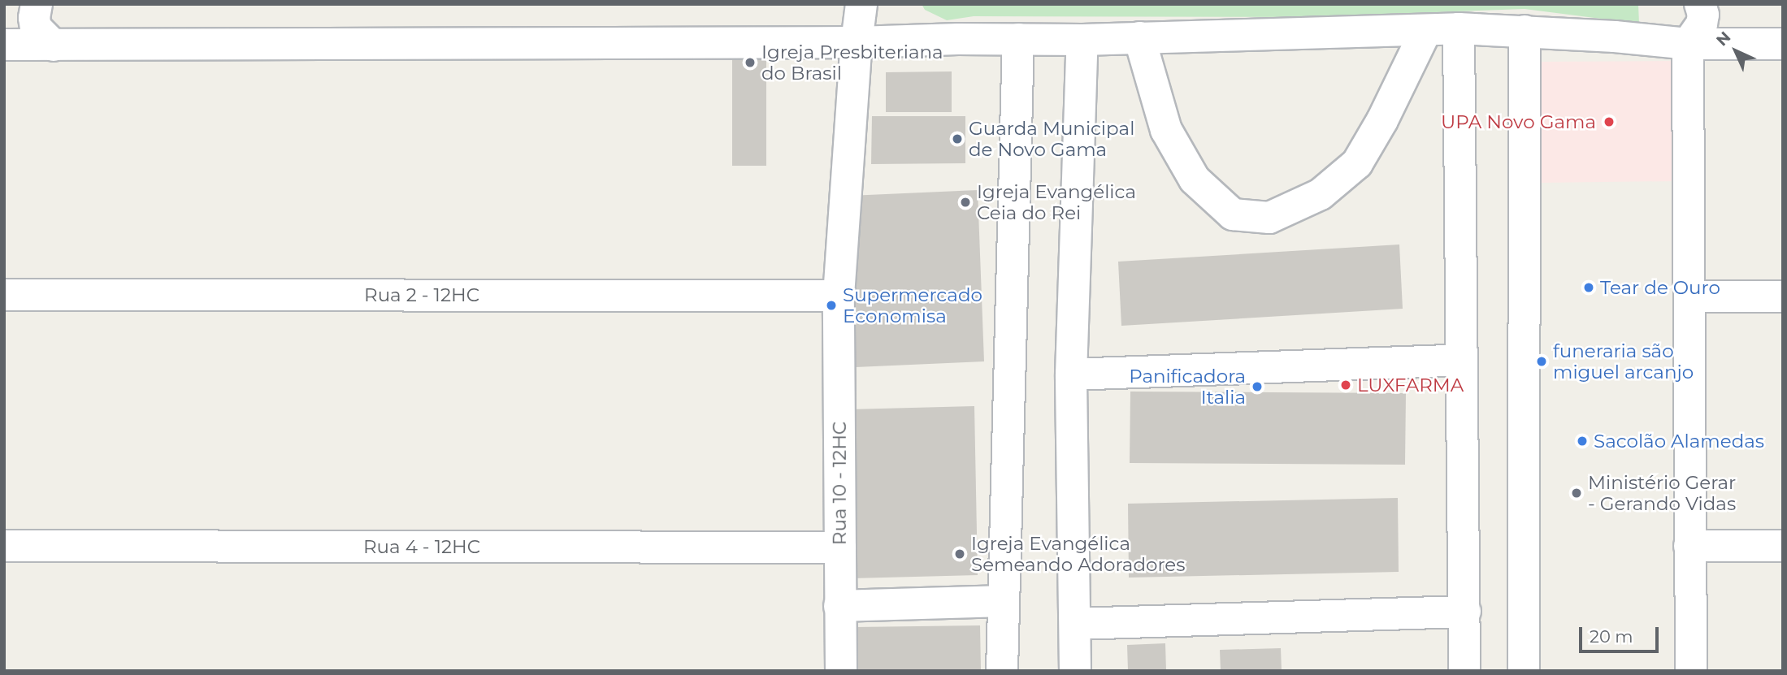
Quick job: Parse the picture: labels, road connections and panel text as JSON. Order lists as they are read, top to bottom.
{
  "streets": {
    "street": ["Rua 2 - 12HC", "Rua 10 - 12HC", "Rua 4 - 12HC"]
  },
  "crossings": [
    ["Rua 2 - 12HC", "Rua 10 - 12HC"],
    ["Rua 10 - 12HC", "Rua 4 - 12HC"]
  ],
  "places": [
    "Igreja Presbiteriana do Brasil",
    "UPA Novo Gama",
    "Guarda Municipal de Novo Gama",
    "Igreja Evangélica Ceia do Rei",
    "Tear de Ouro",
    "Supermercado Economisa",
    "funeraria são miguel arcanjo",
    "LUXFARMA",
    "Panificadora Italia",
    "Sacolão Alamedas",
    "Ministério Gerar - Gerando Vidas",
    "Igreja Evangélica Semeando Adoradores"
  ],
  "scale_bar": "20 m",
  "north": "top left"
}
